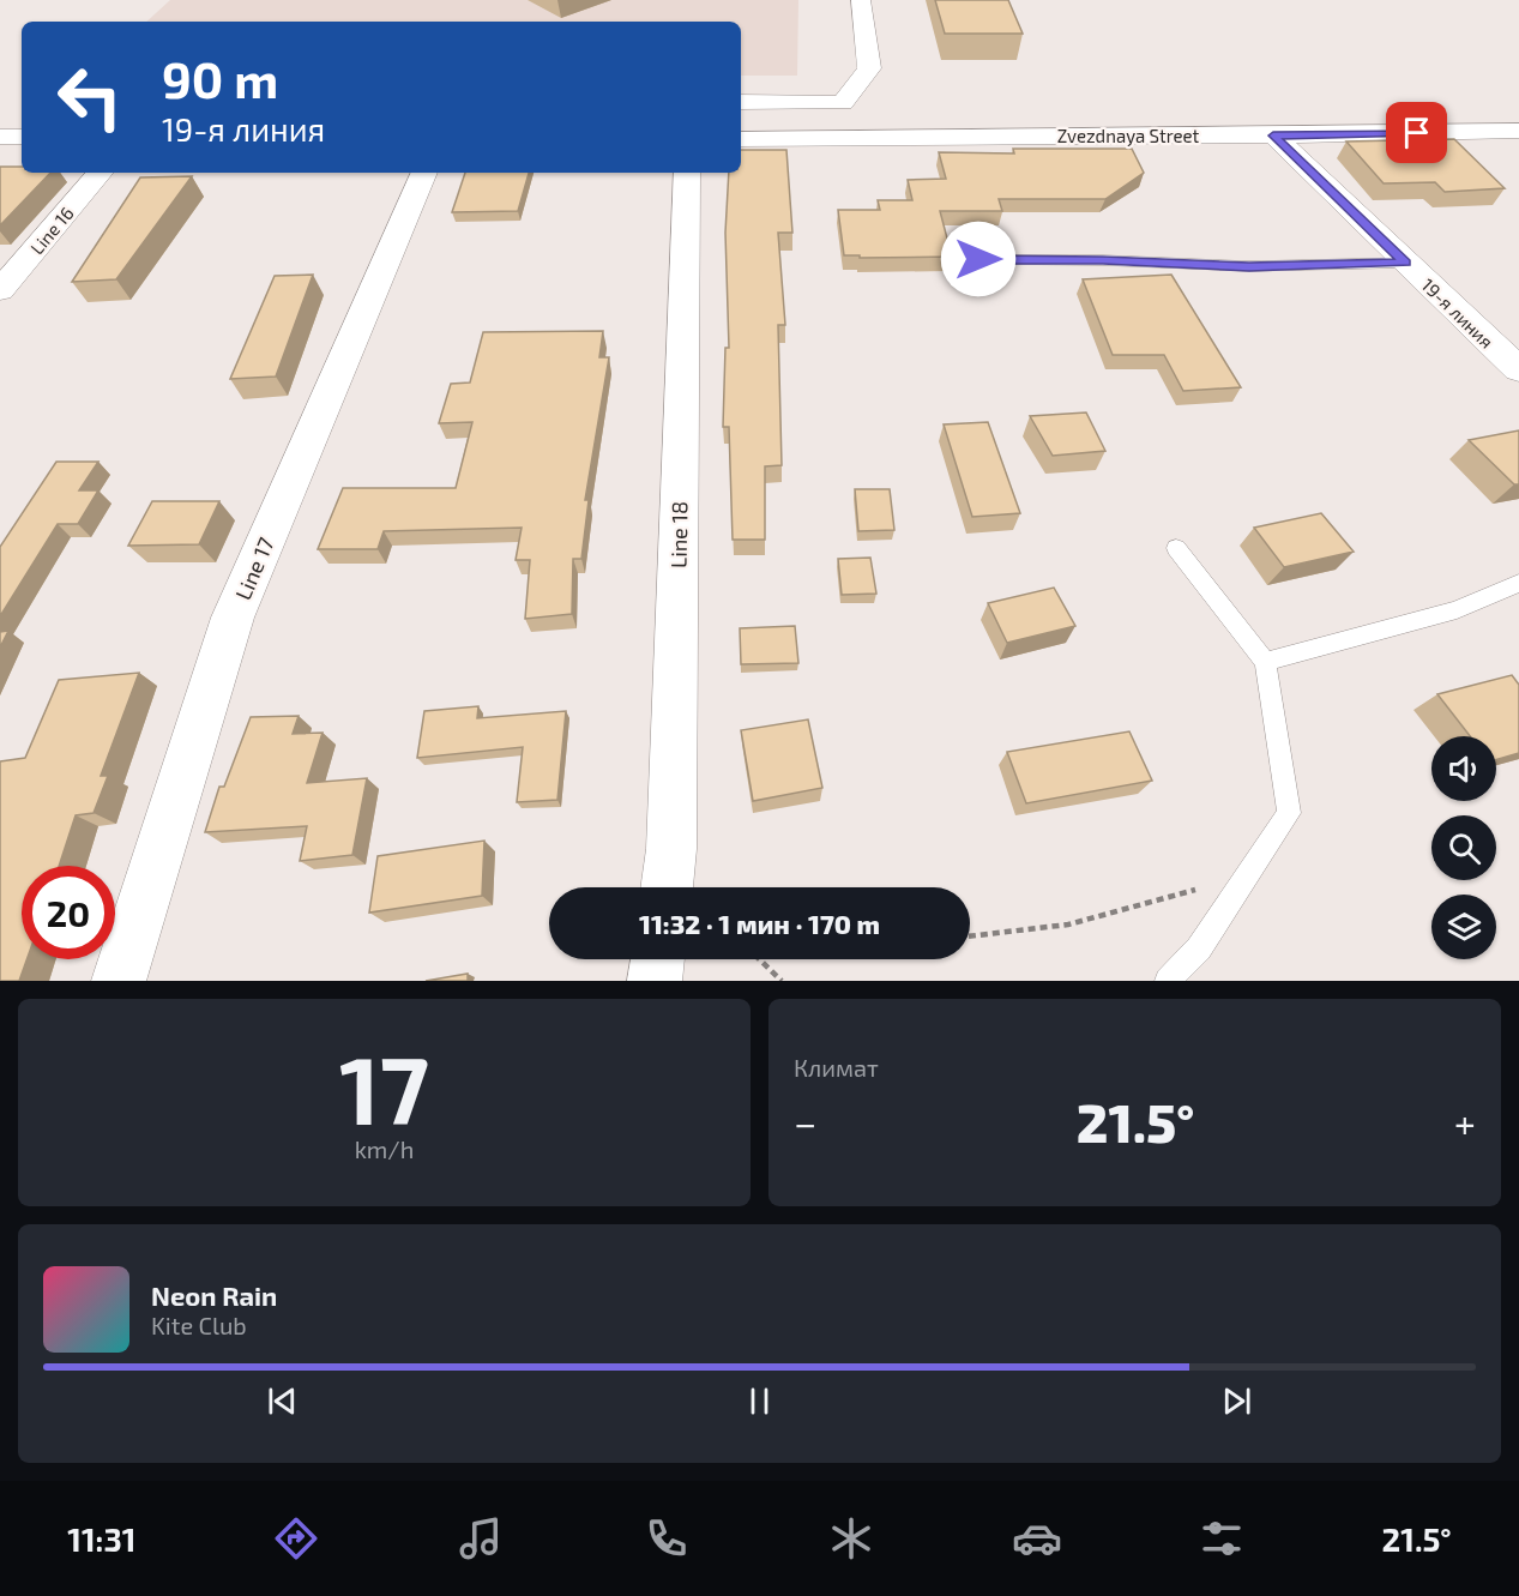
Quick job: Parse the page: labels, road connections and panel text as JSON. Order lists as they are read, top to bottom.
{
  "streets": {
    "street": [
      "Zvezdnaya Street",
      "Line 16",
      "19-я линия",
      "Line 18",
      "Line 17"
    ]
  },
  "crossings": [
    ["Zvezdnaya Street", "19-я линия"]
  ],
  "page": {
    "turn": ["90 m", "19-я линия"],
    "limit": "20",
    "trip": "11:32 · 1 мин · 170 m",
    "tile": [
      ["17", "km/h"],
      "Климат"
    ],
    "heat": ["−", "21.5°", "+"],
    "song": ["Neon Rain", "Kite Club"],
    "tabs": ["11:31", "21.5°"]
  }
}
